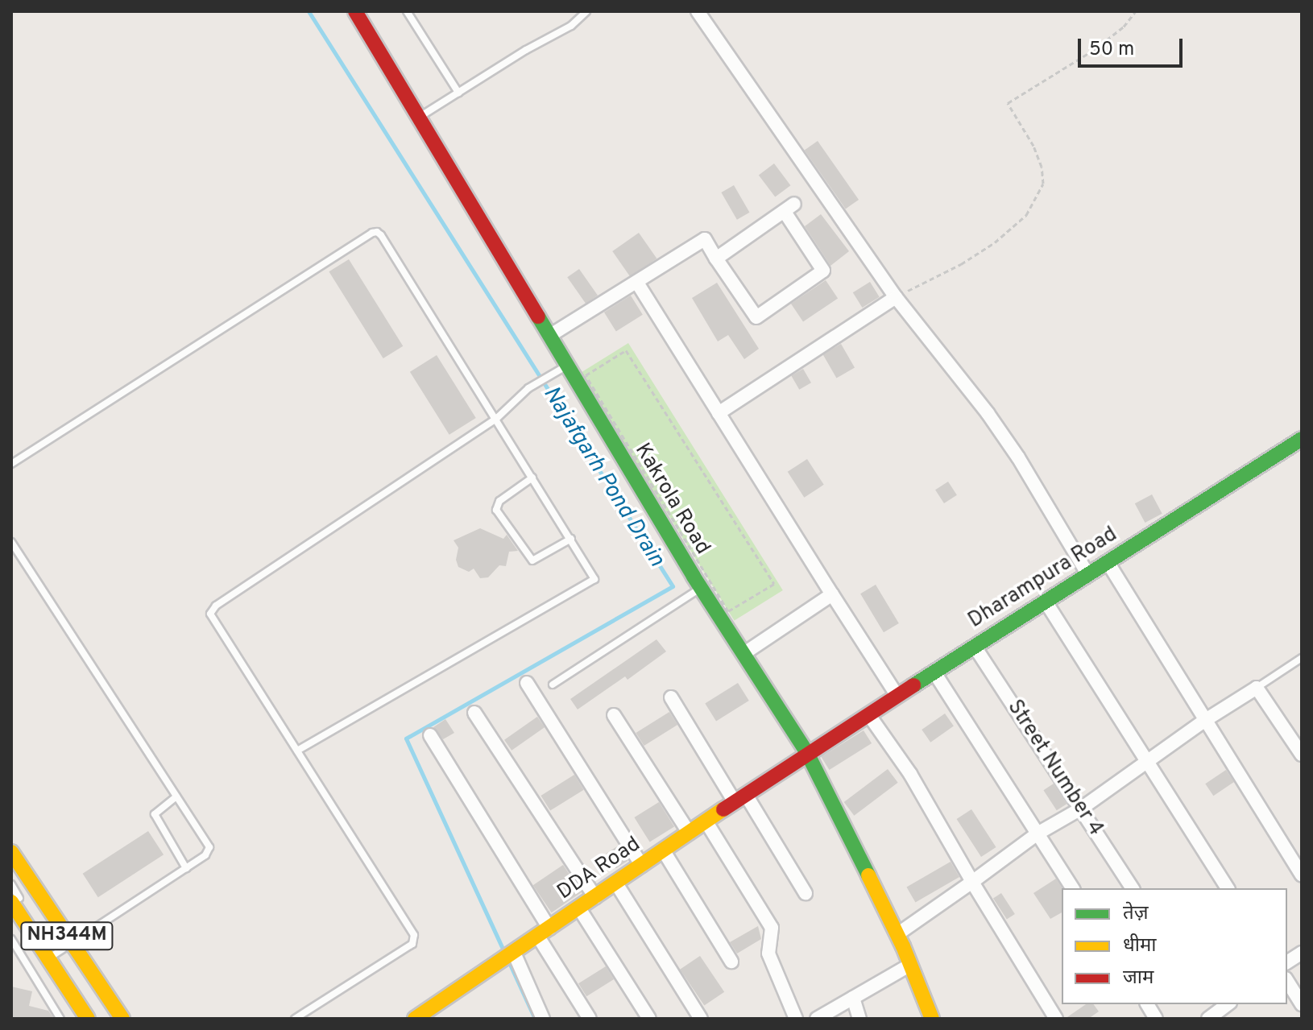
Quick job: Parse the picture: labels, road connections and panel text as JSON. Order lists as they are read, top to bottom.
{
  "streets": {
    "main road": [
      "Kakrola Road",
      "Dharampura Road",
      "DDA Road",
      "NH344M"
    ],
    "street": ["Street Number 4"]
  },
  "crossings": [
    ["Kakrola Road", "Dharampura Road"],
    ["Kakrola Road", "DDA Road"],
    ["Dharampura Road", "Street Number 4"],
    ["Dharampura Road", "DDA Road"]
  ],
  "water": ["Najafgarh Pond Drain"],
  "legend": ["तेज़", "धीमा", "जाम"],
  "scale_bar": "50 m"
}
